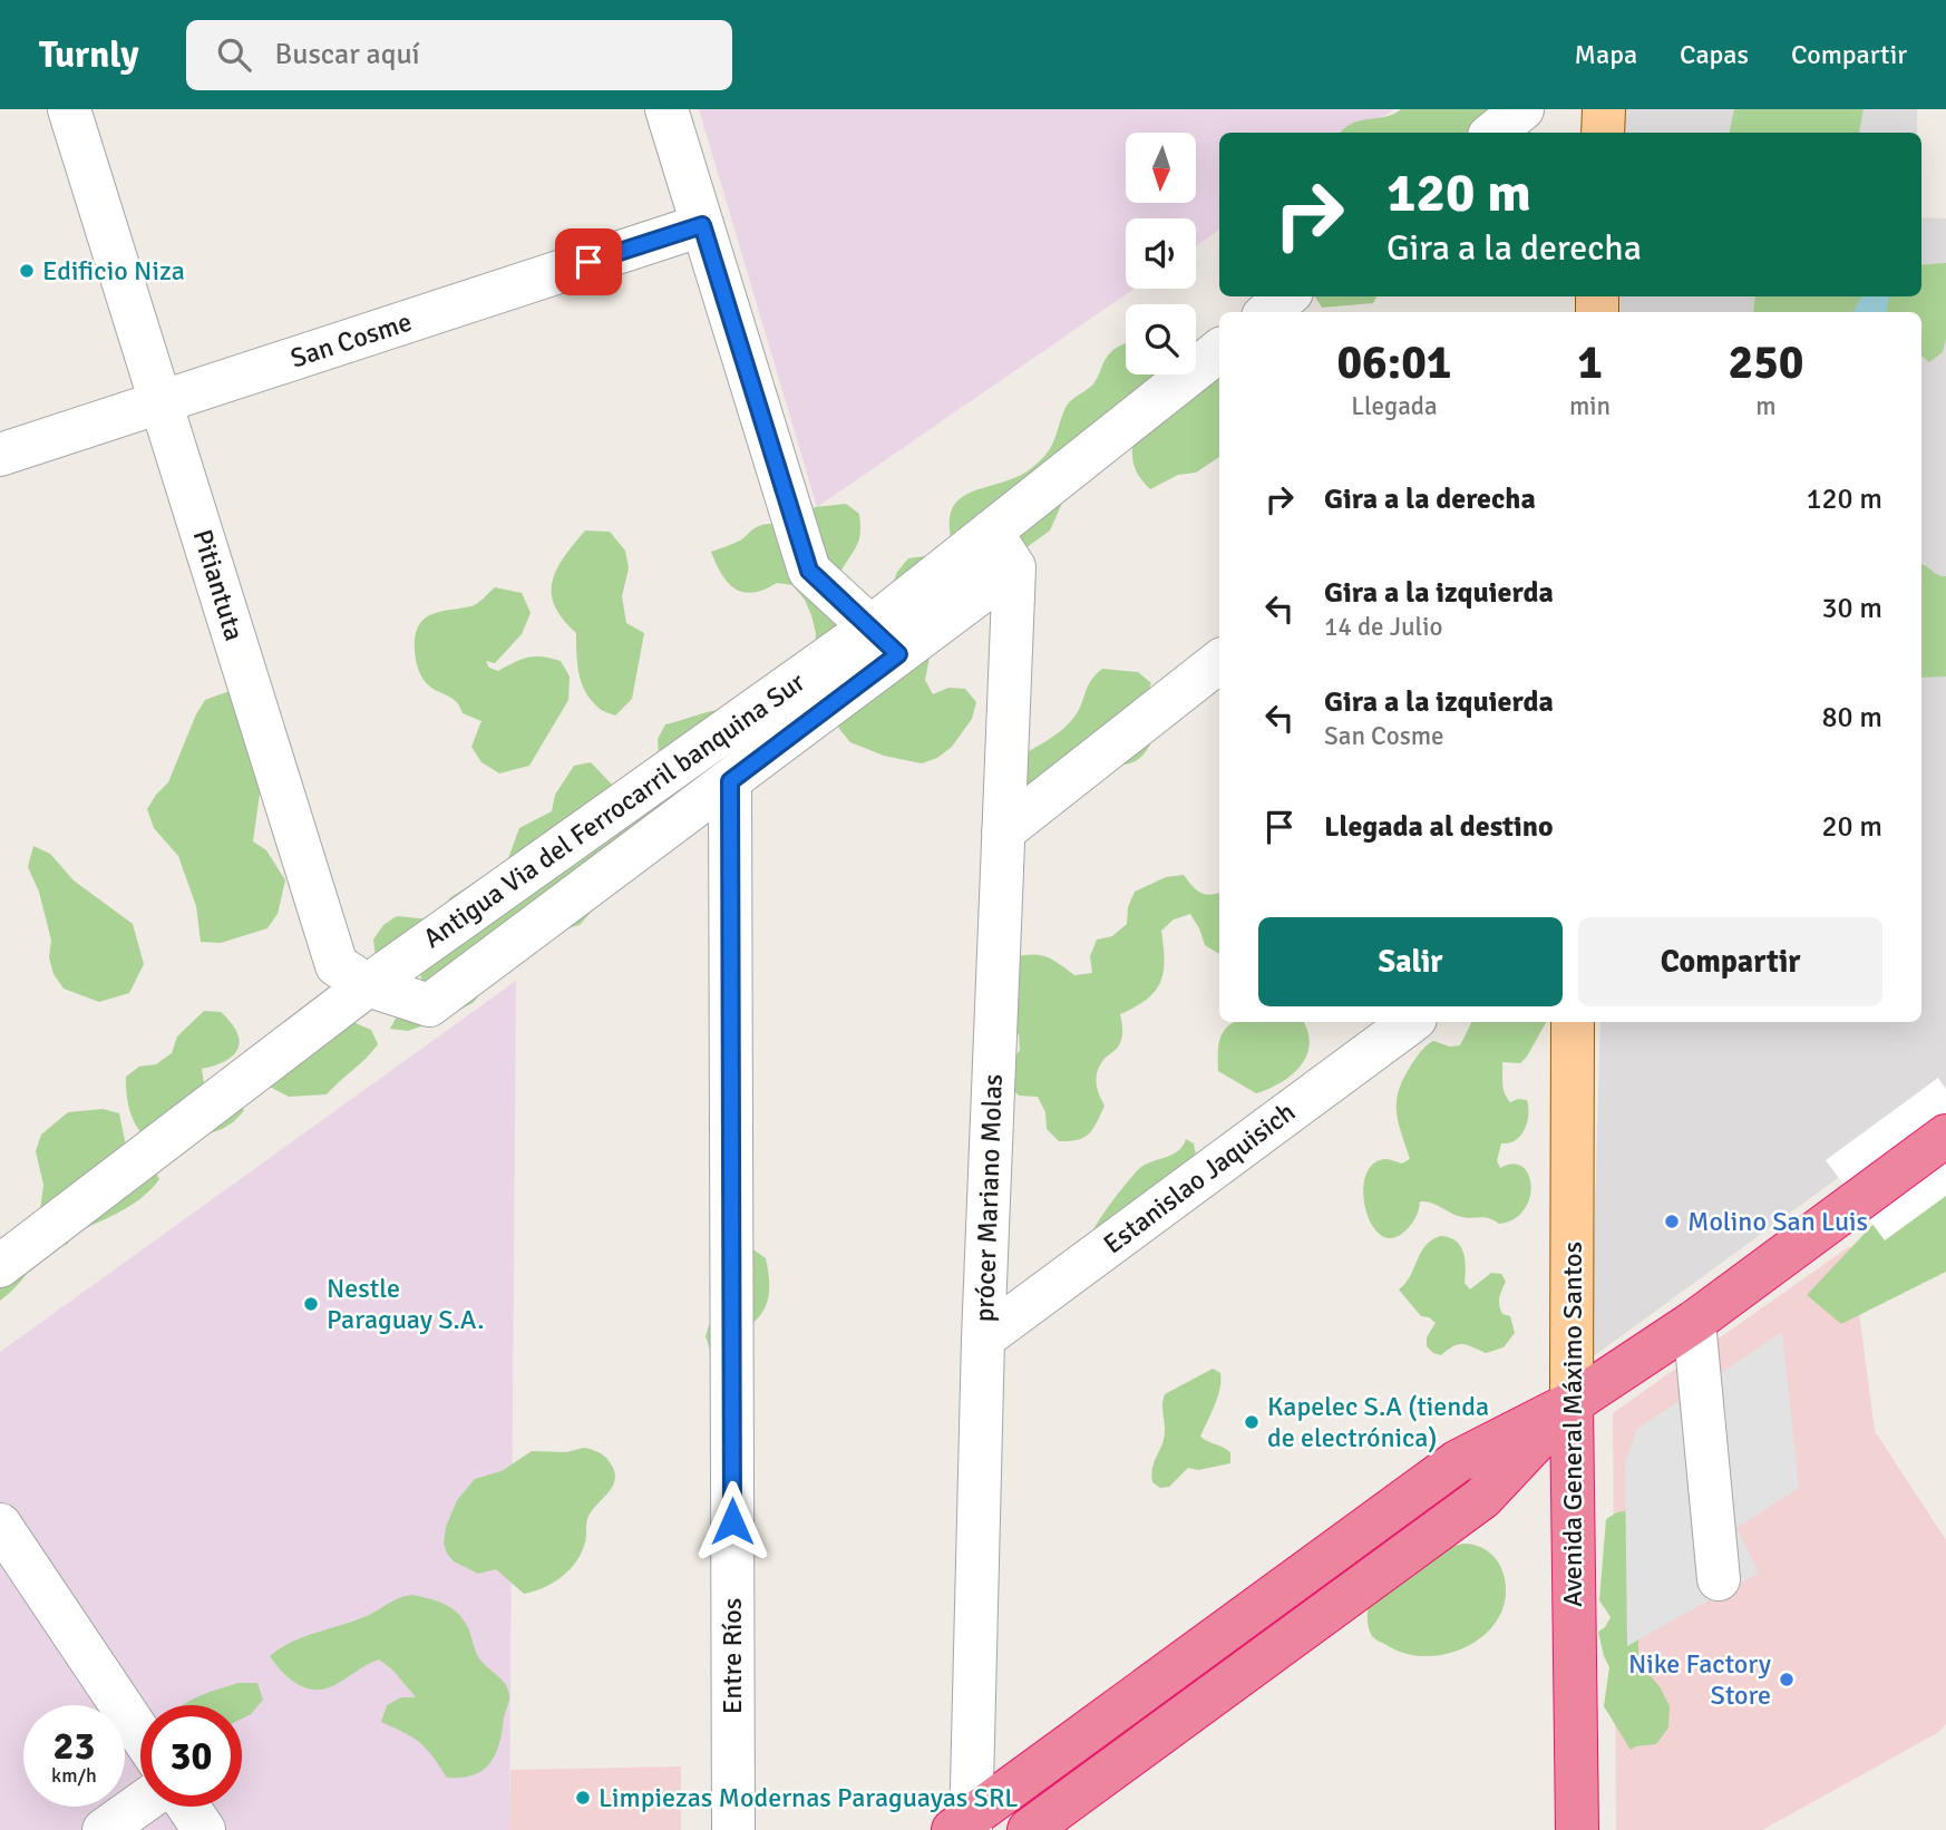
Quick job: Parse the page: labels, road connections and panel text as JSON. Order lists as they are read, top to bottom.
{
  "streets": {
    "highway": ["Avenida General Máximo Santos"],
    "street": [
      "San Cosme",
      "Pitiantuta",
      "Antigua Via del Ferrocarril banquina Sur",
      "Estanislao Jaquisich",
      "prócer Mariano Molas",
      "Entre Ríos"
    ]
  },
  "crossings": [
    ["San Cosme", "Pitiantuta"],
    ["Pitiantuta", "Antigua Via del Ferrocarril banquina Sur"],
    ["Pitiantuta", "Entre Ríos"],
    ["Estanislao Jaquisich", "prócer Mariano Molas"]
  ],
  "places": [
    "Edificio Niza",
    "Molino San Luis",
    "Nestle Paraguay S.A.",
    "Kapelec S.A (tienda de electrónica)",
    "Nike Factory Store",
    "Limpiezas Modernas Paraguayas SRL"
  ],
  "north": "bottom",
  "page": {
    "header": "Turnly",
    "search": "Buscar aquí",
    "nav": ["Mapa", "Capas", "Compartir"],
    "turn": ["120 m", "Gira a la derecha"],
    "eta": [
      "06:01",
      "Llegada",
      "1",
      "min",
      "250",
      "m"
    ],
    "list": [
      {
        "name": "Gira a la derecha",
        "value": "120 m"
      },
      {
        "name": "Gira a la izquierda",
        "note": "14 de Julio",
        "value": "30 m"
      },
      {
        "name": "Gira a la izquierda",
        "note": "San Cosme",
        "value": "80 m"
      },
      {
        "name": "Llegada al destino",
        "value": "20 m"
      }
    ],
    "buttons": ["Salir", "Compartir"],
    "speed": "23 km/h",
    "limit": "30"
  }
}
